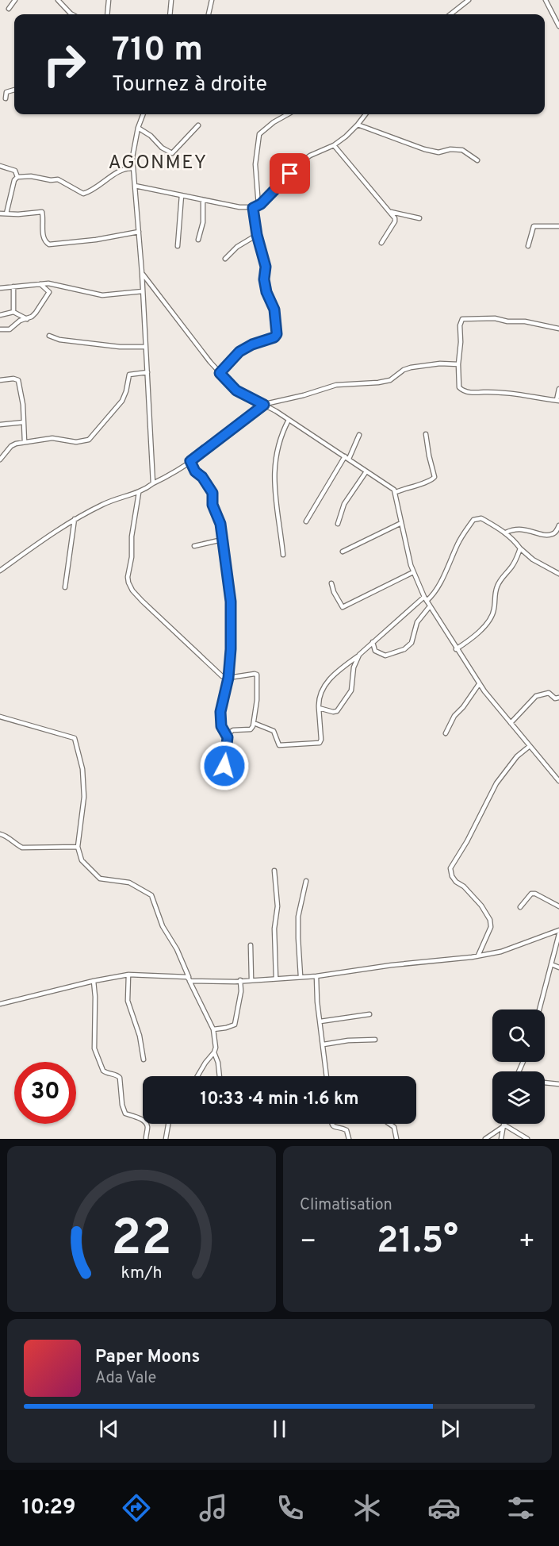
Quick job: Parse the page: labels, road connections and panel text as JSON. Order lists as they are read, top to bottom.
{
  "districts": ["AGONMEY"],
  "page": {
    "turn": ["710 m", "Tournez à droite"],
    "limit": "30",
    "trip": "10:33 · 4 min · 1.6 km",
    "tile": "Climatisation",
    "heat": ["−", "21.5°", "+"],
    "song": ["Paper Moons", "Ada Vale"],
    "tabs": "10:29",
    "gauge": ["22", "km/h"]
  }
}
